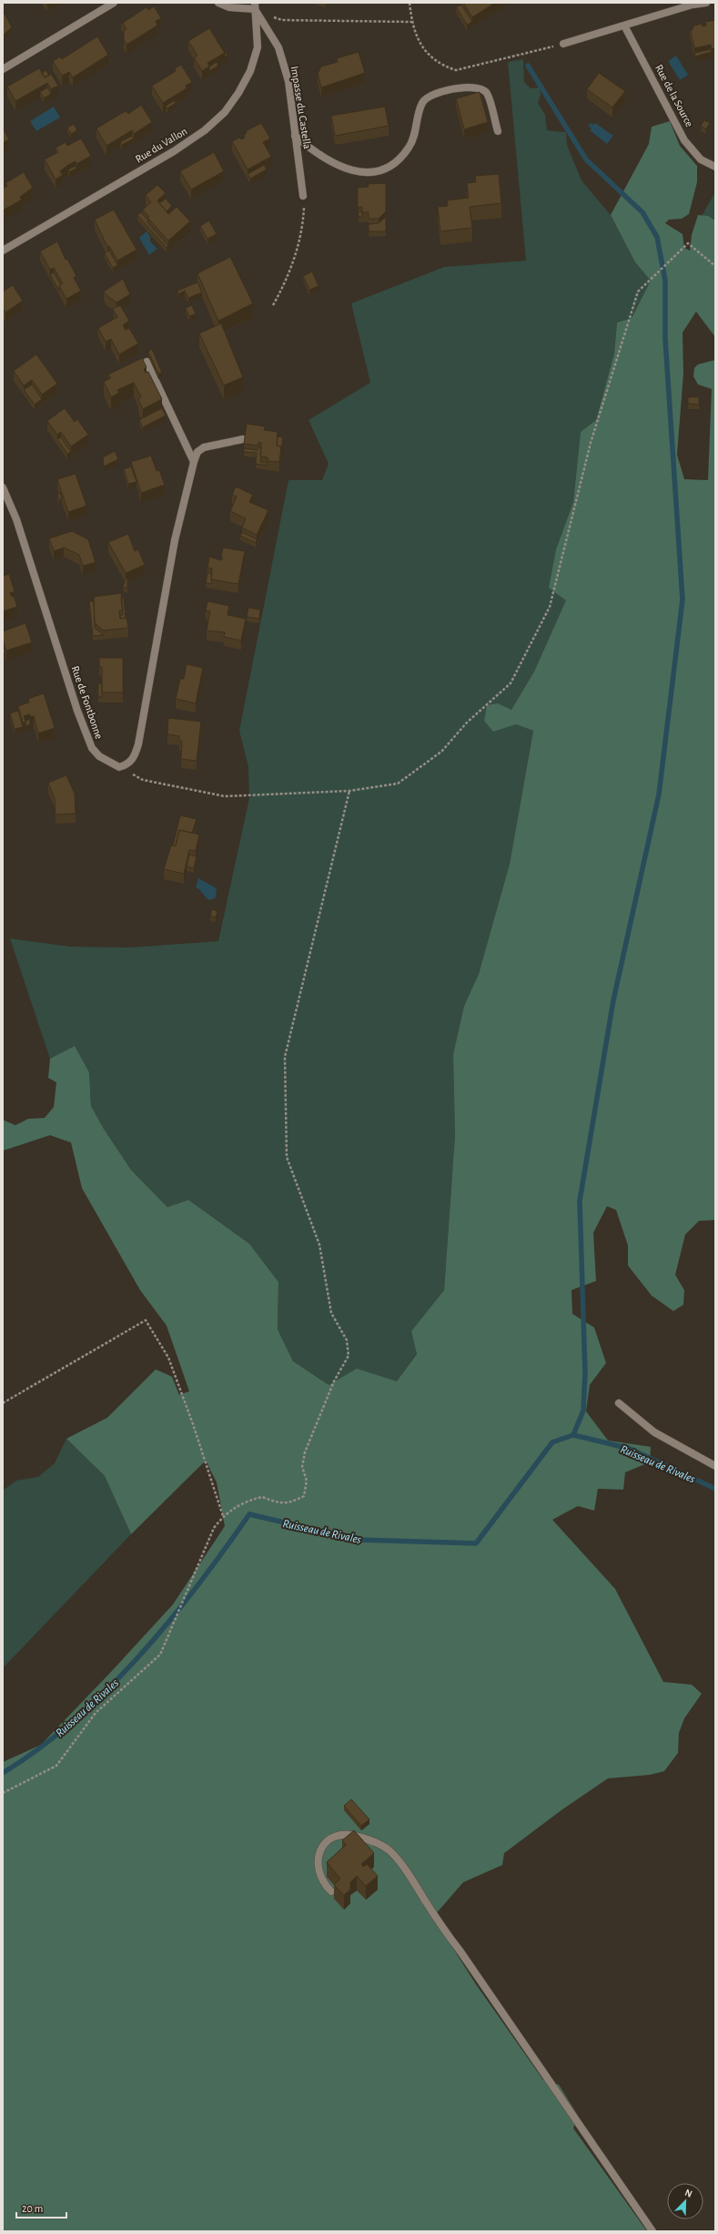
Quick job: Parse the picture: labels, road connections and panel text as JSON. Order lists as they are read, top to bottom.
{
  "streets": {
    "street": [
      "Rue de la Source",
      "Impasse du Castella",
      "Rue du Vallon",
      "Rue de Fontbonne"
    ]
  },
  "crossings": [
    ["Impasse du Castella", "Rue du Vallon"]
  ],
  "water": ["Ruisseau de Rivales"],
  "scale_bar": "20 m",
  "north": "top right"
}
